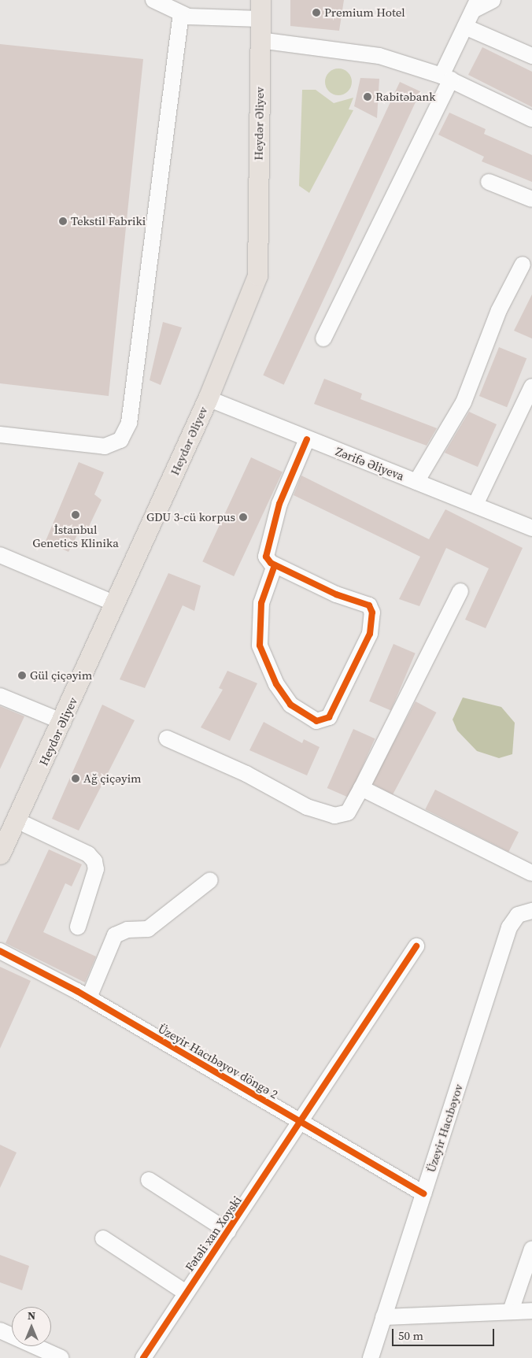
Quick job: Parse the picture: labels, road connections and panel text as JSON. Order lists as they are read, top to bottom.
{
  "streets": {
    "main road": ["Heydər Əliyev"],
    "street": [
      "Zərifə Əliyeva",
      "Üzeyir Hacıbəyov döngə 2",
      "Üzeyir Hacıbəyov",
      "Fətəli xan Xoyski"
    ]
  },
  "crossings": [
    ["Heydər Əliyev", "Zərifə Əliyeva"],
    ["Üzeyir Hacıbəyov döngə 2", "Üzeyir Hacıbəyov"],
    ["Üzeyir Hacıbəyov döngə 2", "Fətəli xan Xoyski"]
  ],
  "places": [
    "Premium Hotel",
    "Rabitəbank",
    "Tekstil Fabriki",
    "İstanbul Genetics Klinika",
    "GDU 3-cü korpus",
    "Gül çiçəyim",
    "Ağ çiçəyim"
  ],
  "scale_bar": "50 m",
  "north": "top"
}
